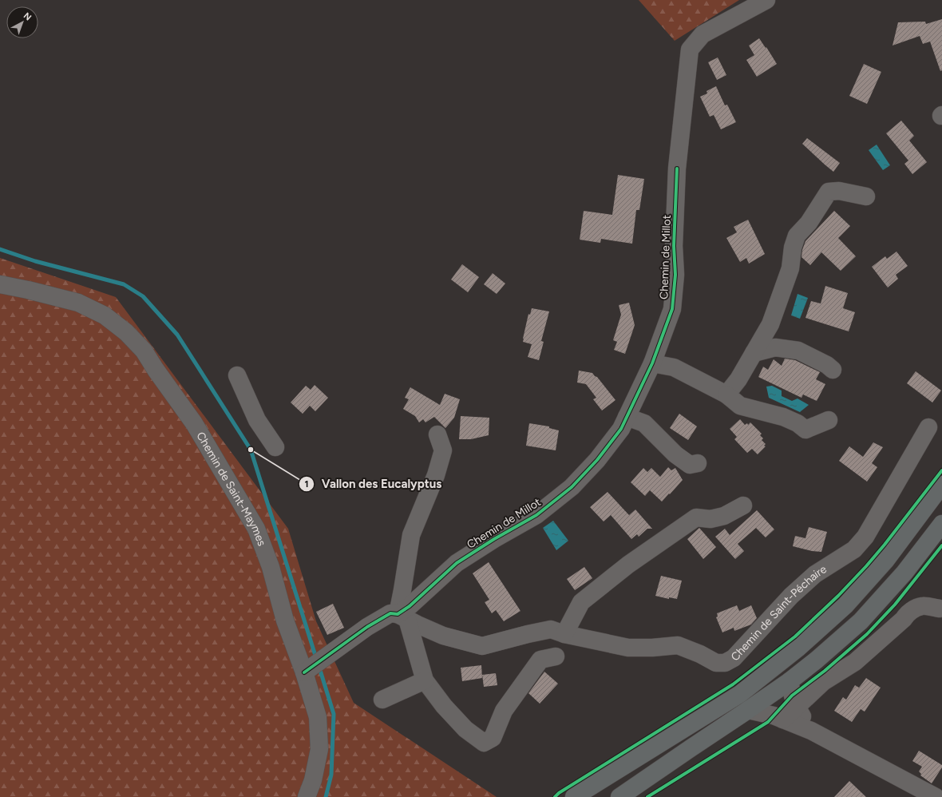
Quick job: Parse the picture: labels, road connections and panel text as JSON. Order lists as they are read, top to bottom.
{
  "streets": {
    "street": ["Chemin de Millot", "Chemin de Saint-Maymes", "Chemin de Saint-Péchaire"]
  },
  "crossings": [
    ["Chemin de Millot", "Chemin de Saint-Maymes"],
    ["Chemin de Millot", "Chemin de Saint-Péchaire"]
  ],
  "places": ["Vallon des Eucalyptus"],
  "north": "top right"
}
